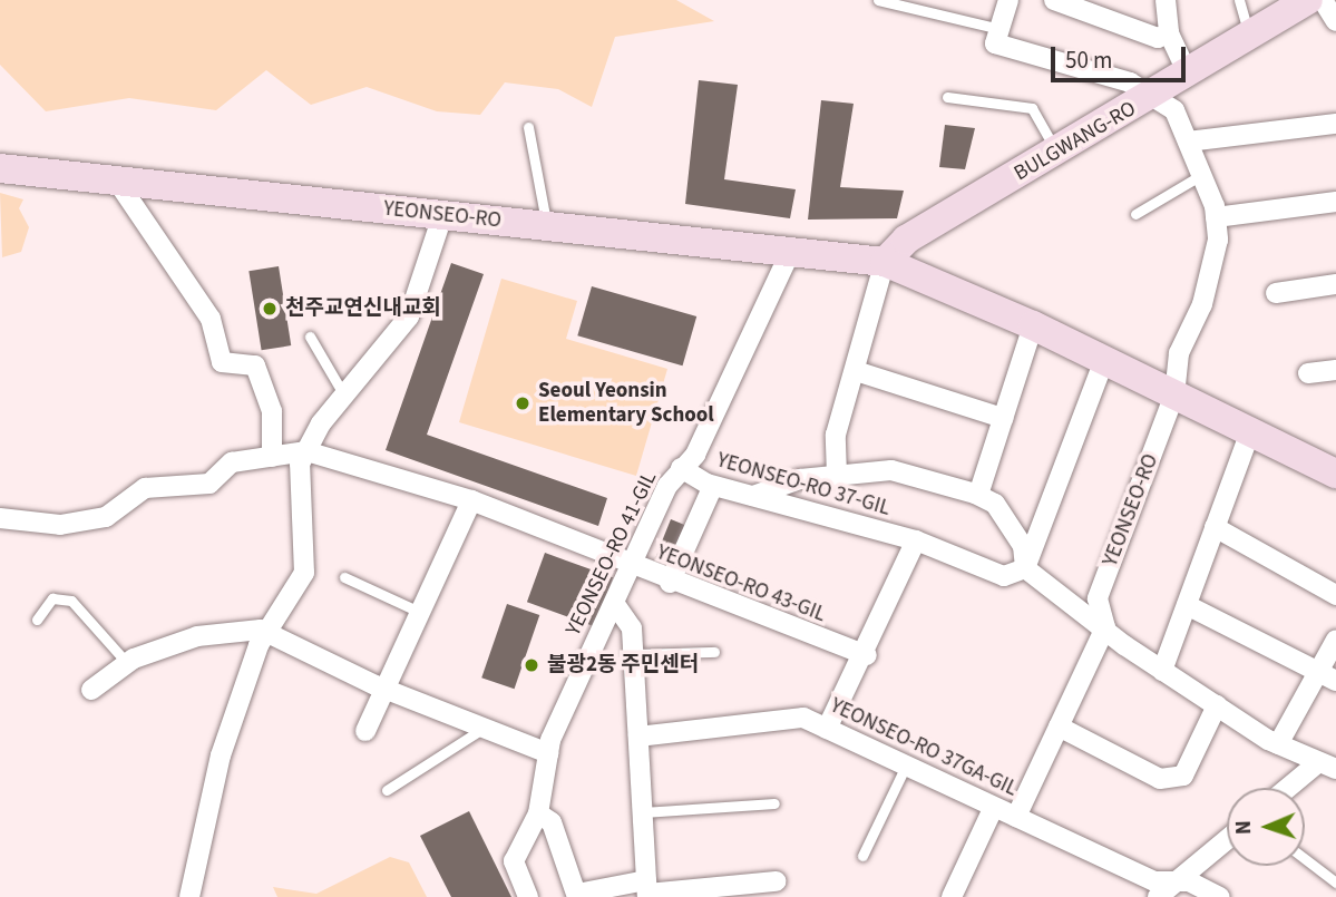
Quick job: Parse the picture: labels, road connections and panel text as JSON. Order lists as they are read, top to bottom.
{
  "streets": {
    "main road": ["BULGWANG-RO", "YEONSEO-RO"],
    "street": [
      "YEONSEO-RO 37-GIL",
      "YEONSEO-RO 41-GIL",
      "YEONSEO-RO 43-GIL",
      "YEONSEO-RO 37GA-GIL"
    ]
  },
  "crossings": [
    ["BULGWANG-RO", "YEONSEO-RO"],
    ["YEONSEO-RO", "YEONSEO-RO 41-GIL"],
    ["YEONSEO-RO 37-GIL", "YEONSEO-RO 41-GIL"],
    ["YEONSEO-RO 41-GIL", "YEONSEO-RO 43-GIL"]
  ],
  "places": ["천주교연신내교회", "Seoul Yeonsin Elementary School", "불광2동 주민센터"],
  "scale_bar": "50 m",
  "north": "left"
}
